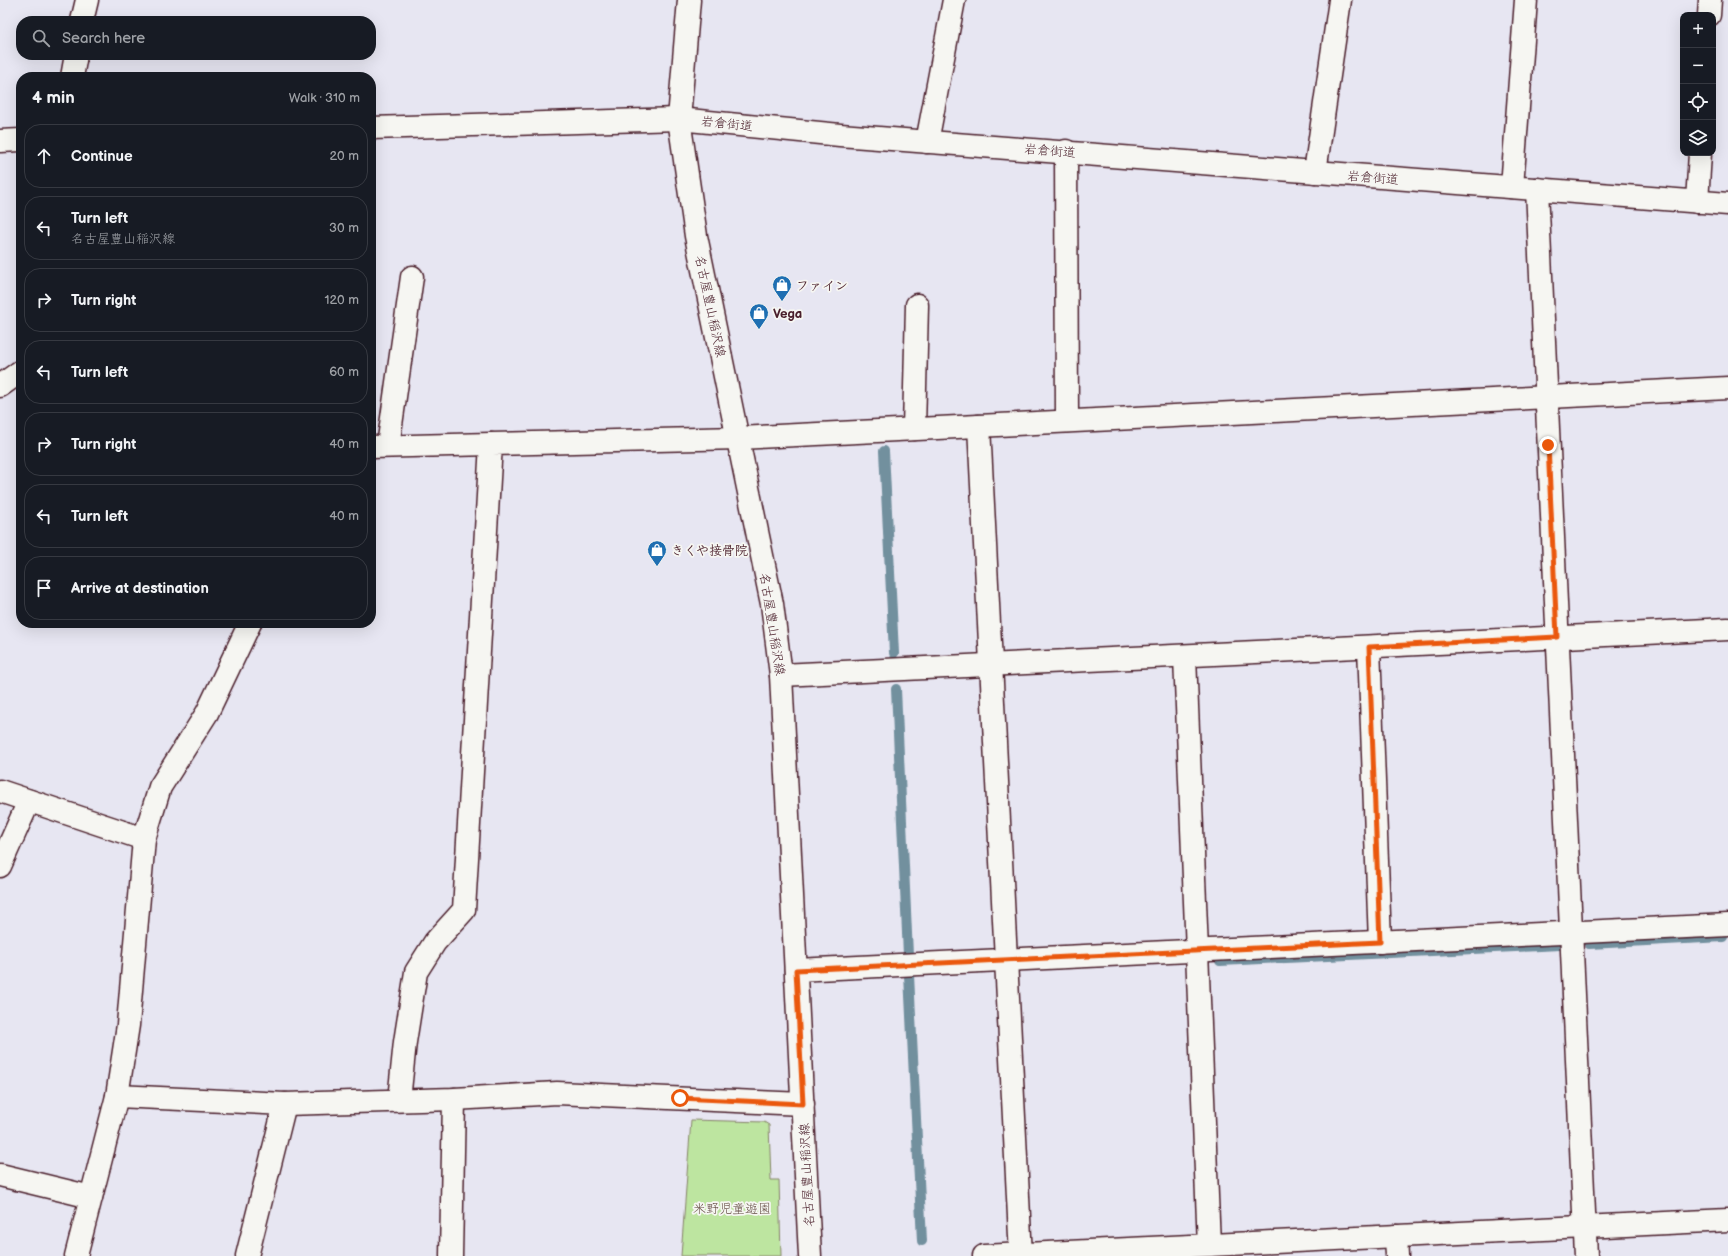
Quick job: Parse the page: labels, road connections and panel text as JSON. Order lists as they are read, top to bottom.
{
  "streets": {
    "street": ["岩倉街道", "名古屋豊山稲沢線"]
  },
  "crossings": [
    ["岩倉街道", "名古屋豊山稲沢線"]
  ],
  "parks": ["米野児童遊園"],
  "places": {
    "shop": ["ファイン", "Vega", "きくや接骨院"]
  },
  "page": {
    "map_buttons": ["+", "−"],
    "search": "Search here",
    "heading": ["4 min", "Walk · 310 m"],
    "list": [
      ["Continue", "20 m"],
      ["Turn left", "名古屋豊山稲沢線", "30 m"],
      ["Turn right", "120 m"],
      ["Turn left", "60 m"],
      ["Turn right", "40 m"],
      ["Turn left", "40 m"],
      "Arrive at destination"
    ]
  }
}
